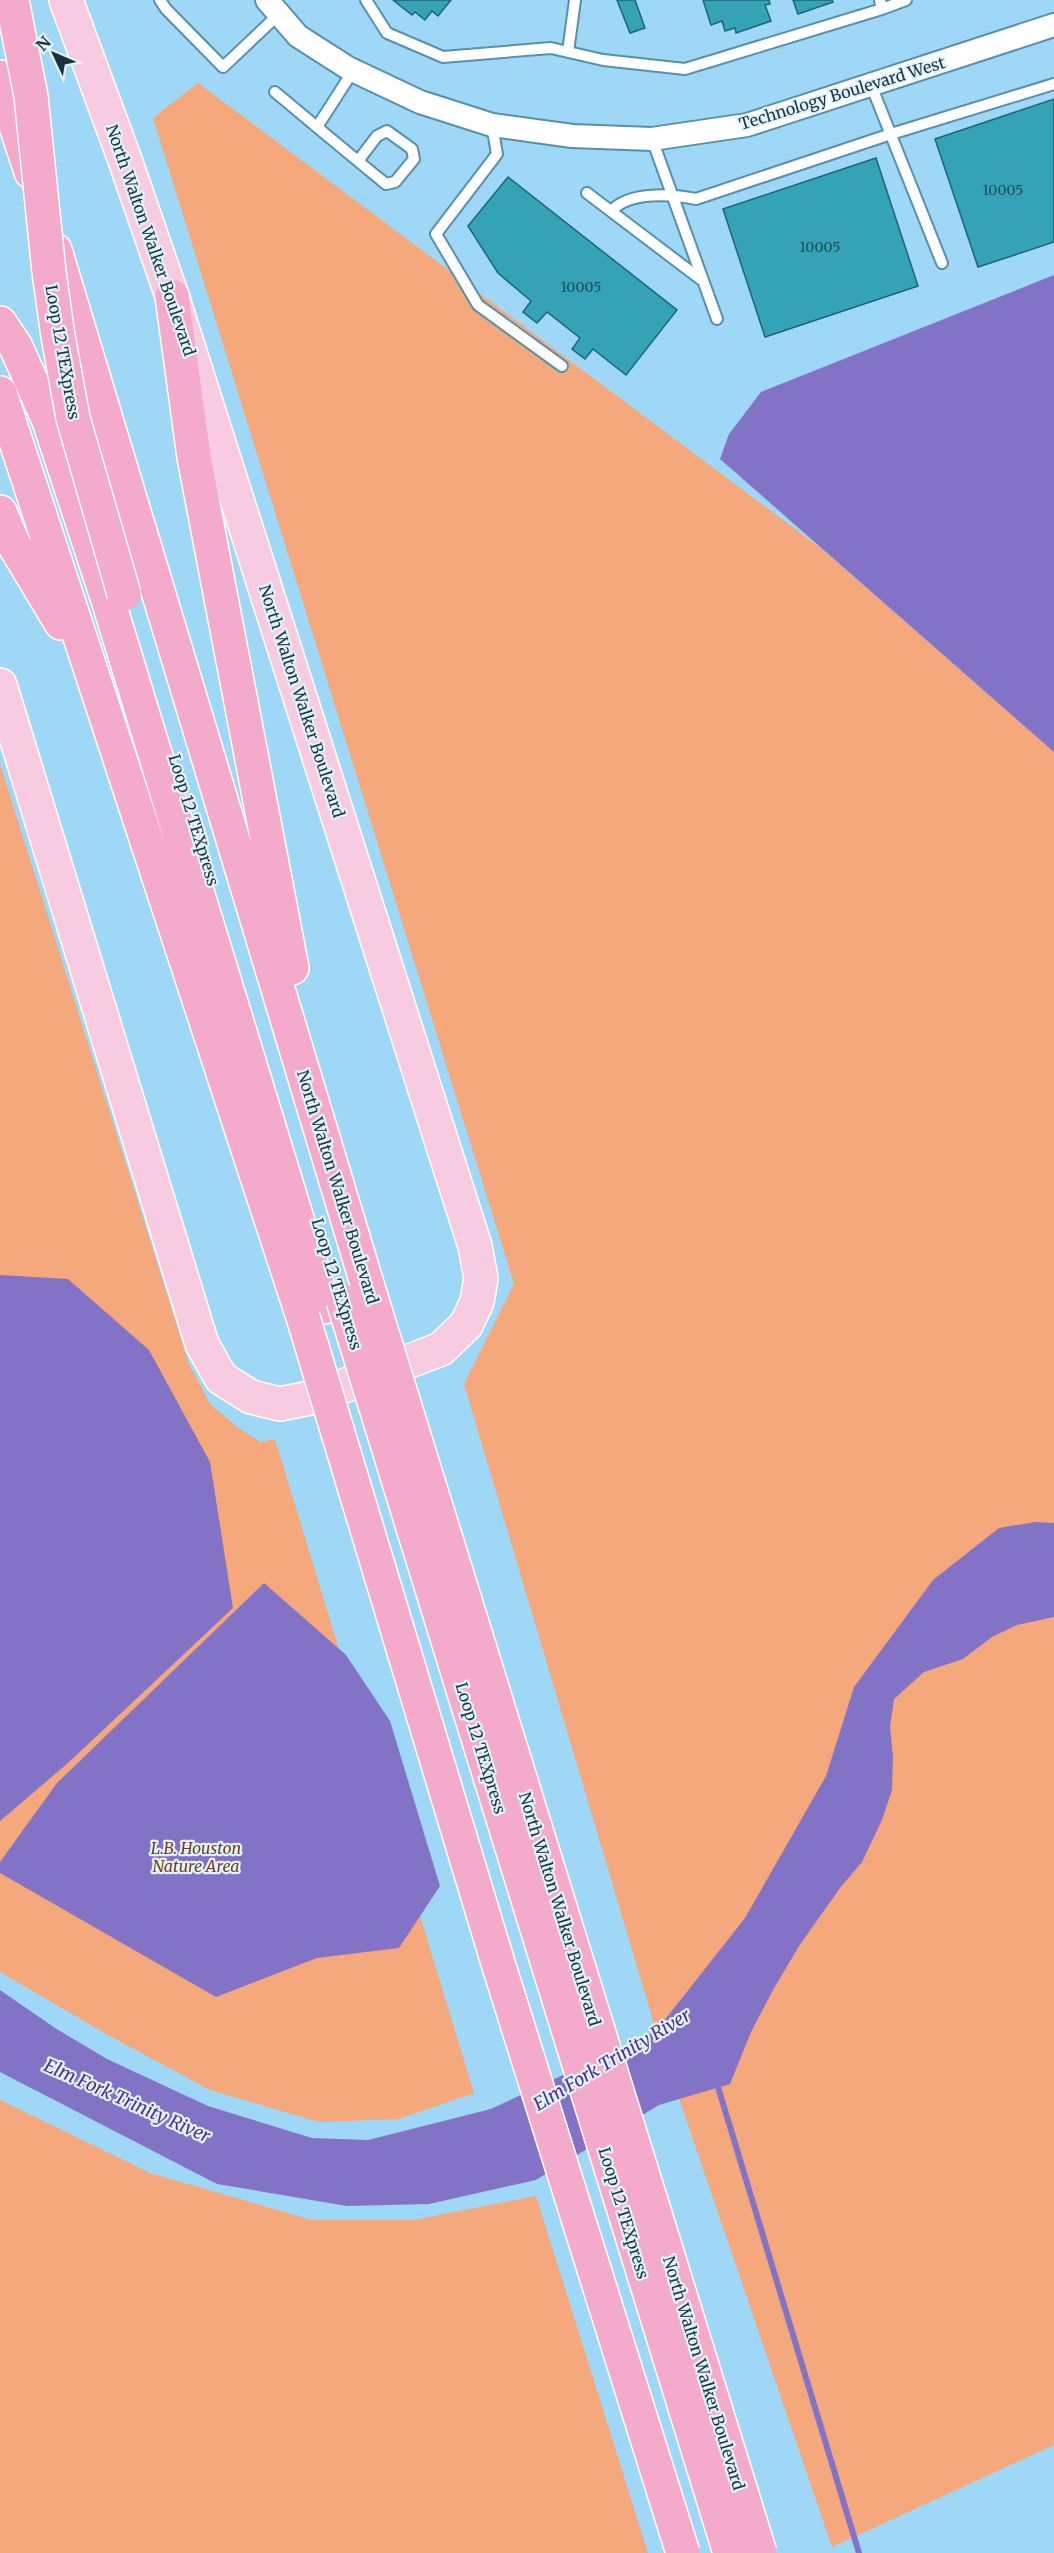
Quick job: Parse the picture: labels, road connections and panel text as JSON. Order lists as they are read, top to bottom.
{
  "streets": {
    "highway": ["North Walton Walker Boulevard", "Loop 12 TEXpress"],
    "street": ["Technology Boulevard West"]
  },
  "crossings": [
    ["North Walton Walker Boulevard", "Loop 12 TEXpress"]
  ],
  "water": ["Elm Fork Trinity River"],
  "parks": ["L.B. Houston Nature Area"],
  "house_numbers": ["10005", "10005", "10005"],
  "north": "top left"
}
